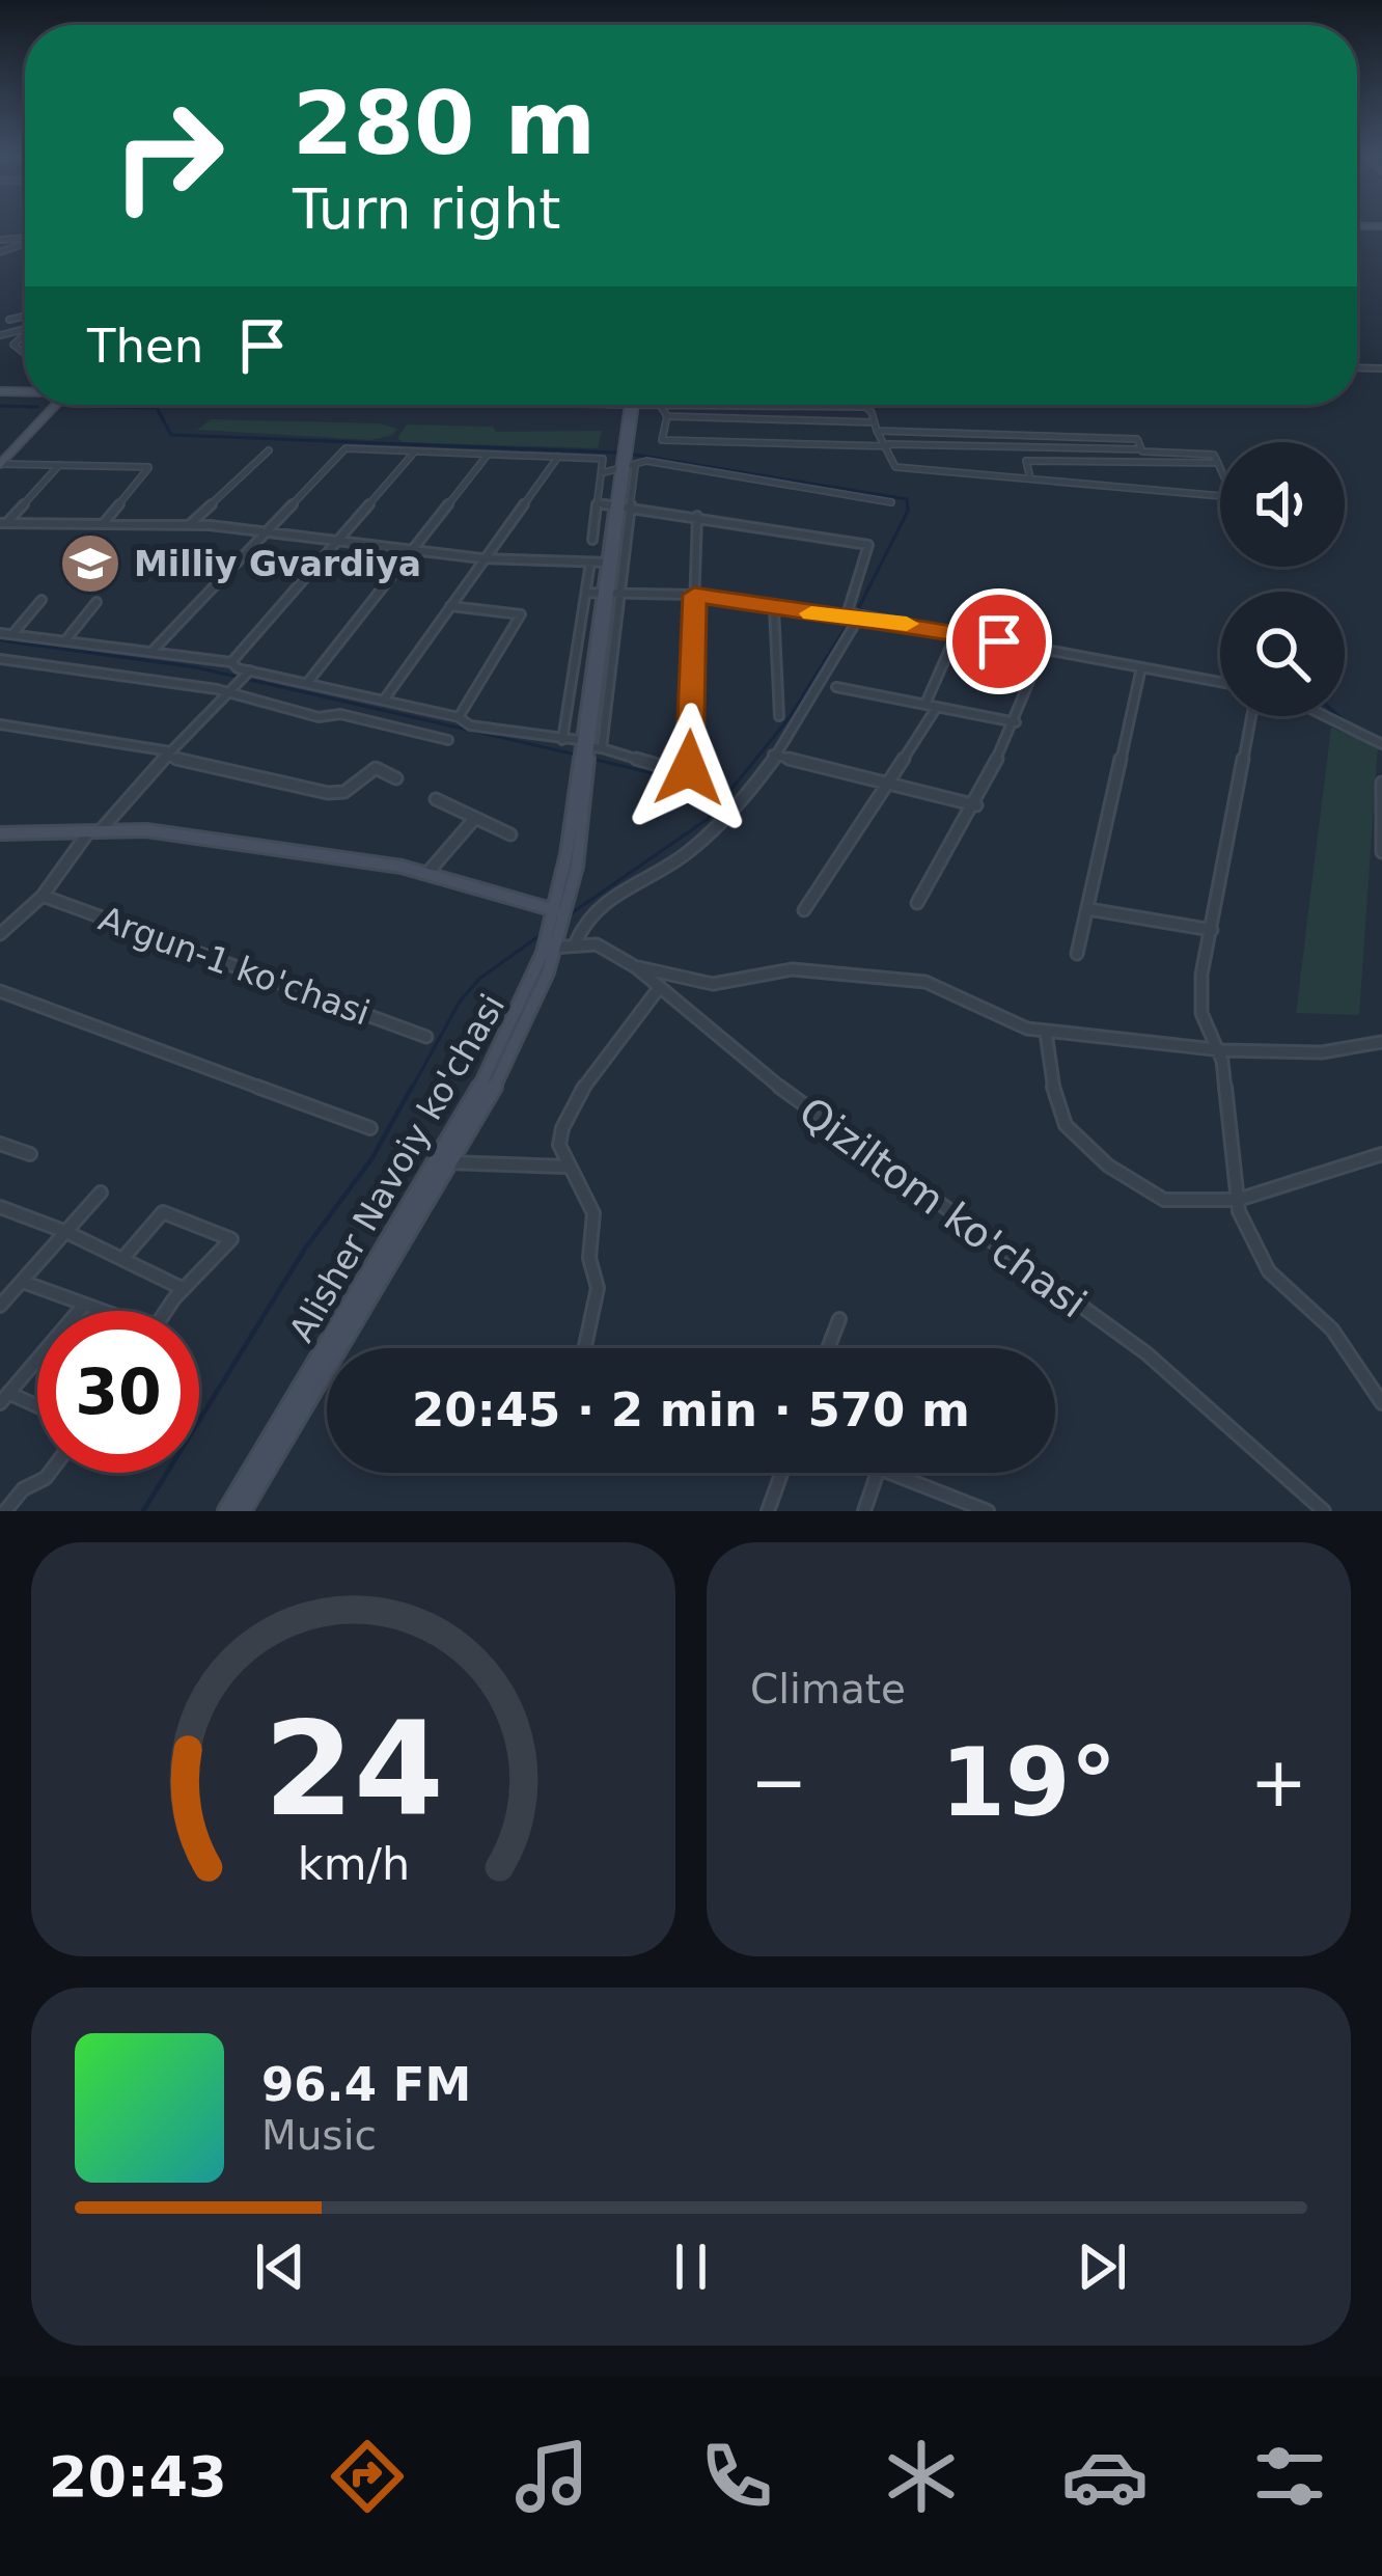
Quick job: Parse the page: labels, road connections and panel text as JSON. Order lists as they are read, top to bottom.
{
  "streets": {
    "main road": ["Alisher Navoiy ko'chasi"],
    "street": ["Argun-1 ko'chasi", "Qiziltom ko'chasi"]
  },
  "places": {
    "school or university": ["Milliy Gvardiya"]
  },
  "page": {
    "turn": ["280 m", "Turn right"],
    "then": "Then",
    "limit": "30",
    "trip": "20:45 · 2 min · 570 m",
    "tile": "Climate",
    "heat": ["−", "19°", "+"],
    "song": ["96.4 FM", "Music"],
    "tabs": "20:43",
    "gauge": ["24", "km/h"]
  }
}
